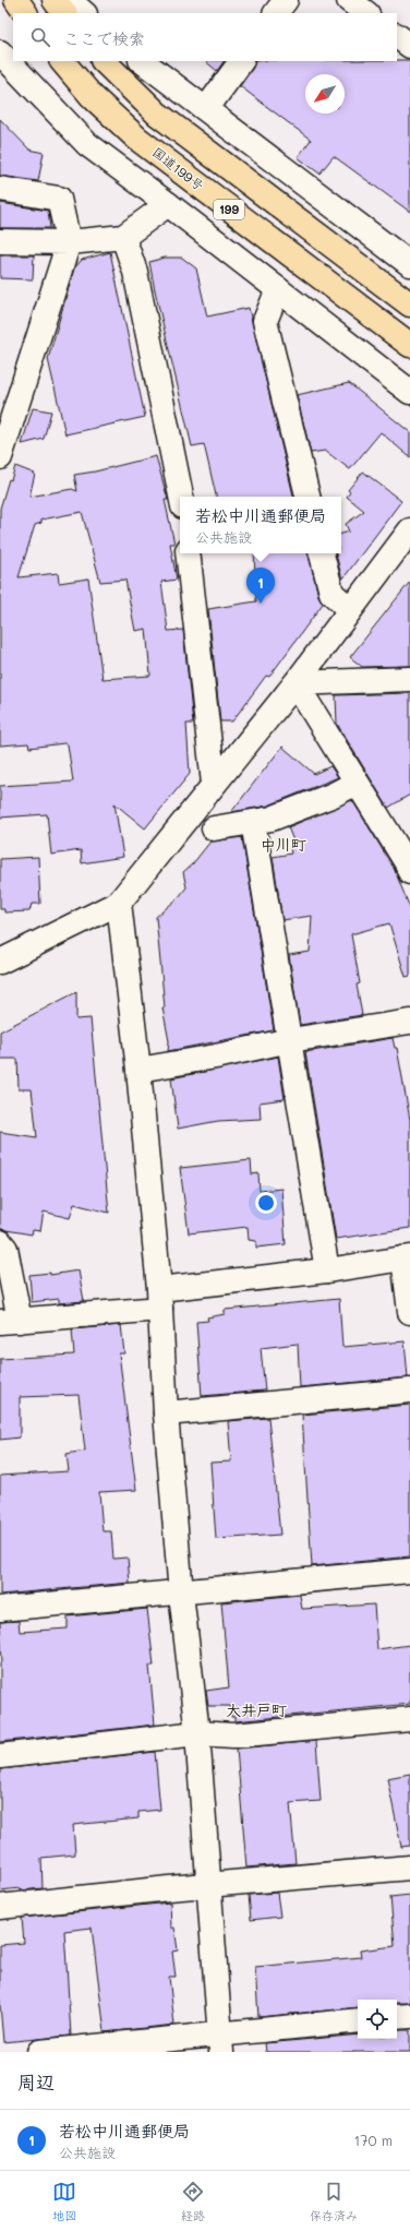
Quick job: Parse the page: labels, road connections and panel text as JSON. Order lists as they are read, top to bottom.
{
  "streets": {
    "highway": ["国道199号", "199"]
  },
  "districts": ["中川町", "大井戸町"],
  "north": "bottom left",
  "page": {
    "search": "ここで検索",
    "popup": ["若松中川通郵便局", "公共施設"],
    "pins": "1",
    "heading": "周辺",
    "list": [
      {
        "mark": "1",
        "name": "若松中川通郵便局",
        "note": "公共施設",
        "value": "170 m"
      }
    ],
    "nav": ["地図", "経路", "保存済み"]
  }
}
